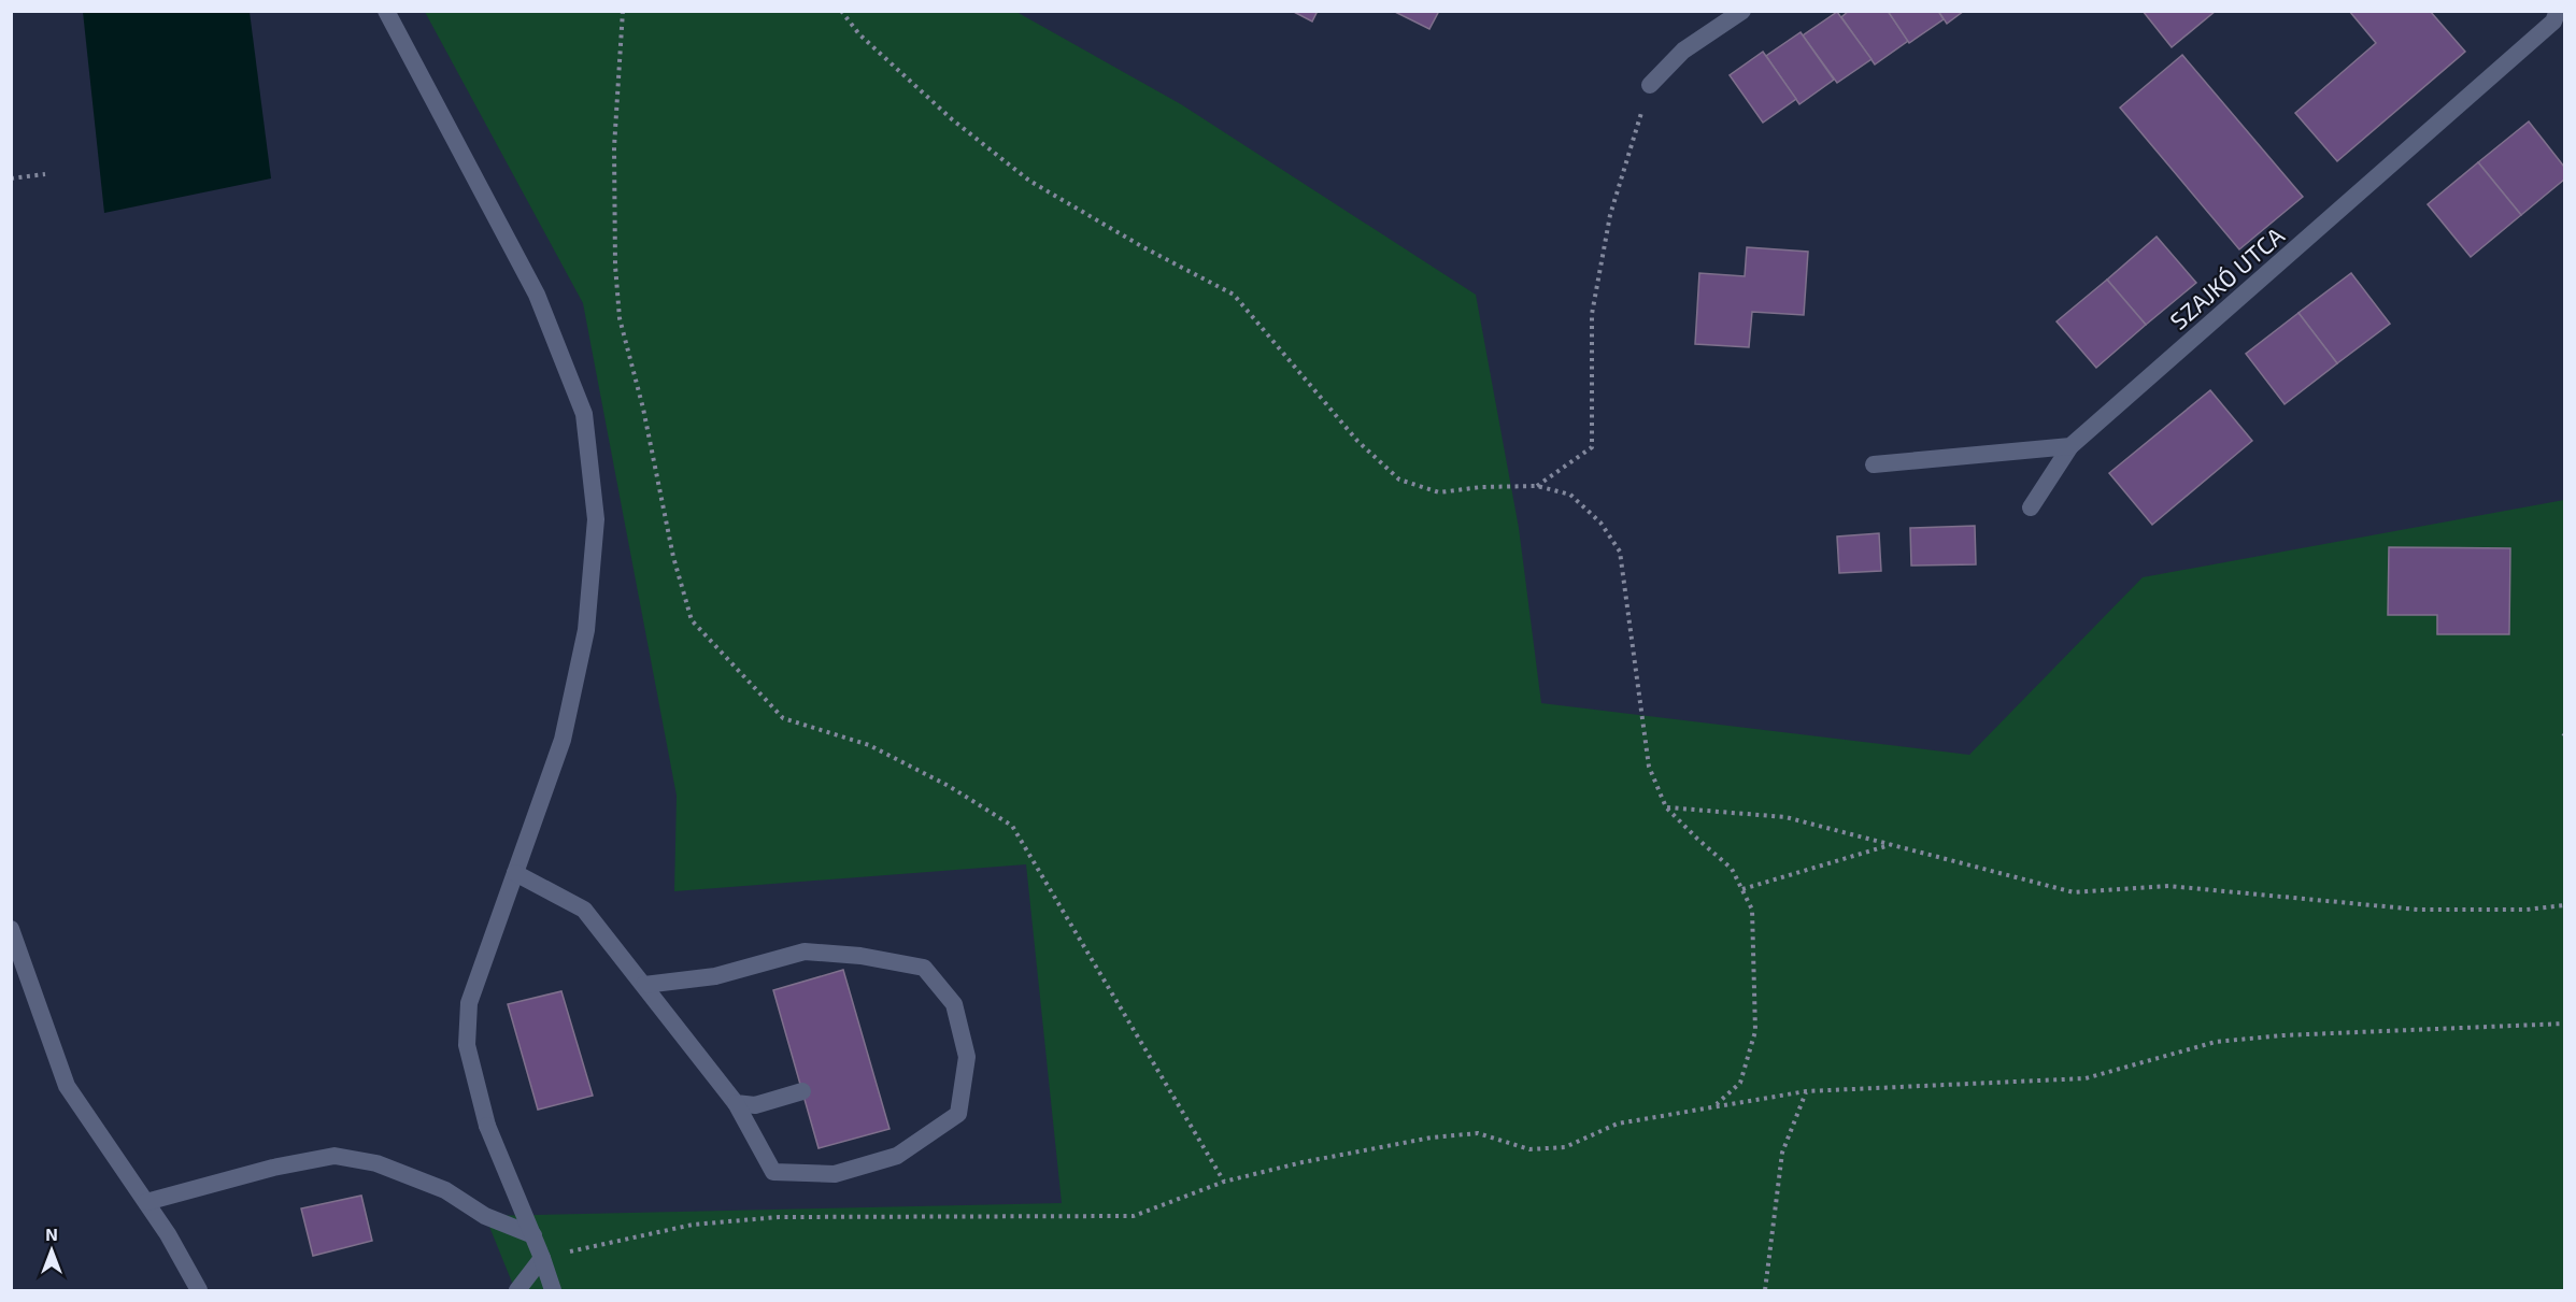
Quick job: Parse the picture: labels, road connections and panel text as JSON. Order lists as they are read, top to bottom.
{
  "streets": {
    "street": ["SZAJKÓ UTCA"]
  },
  "north": "top"
}
